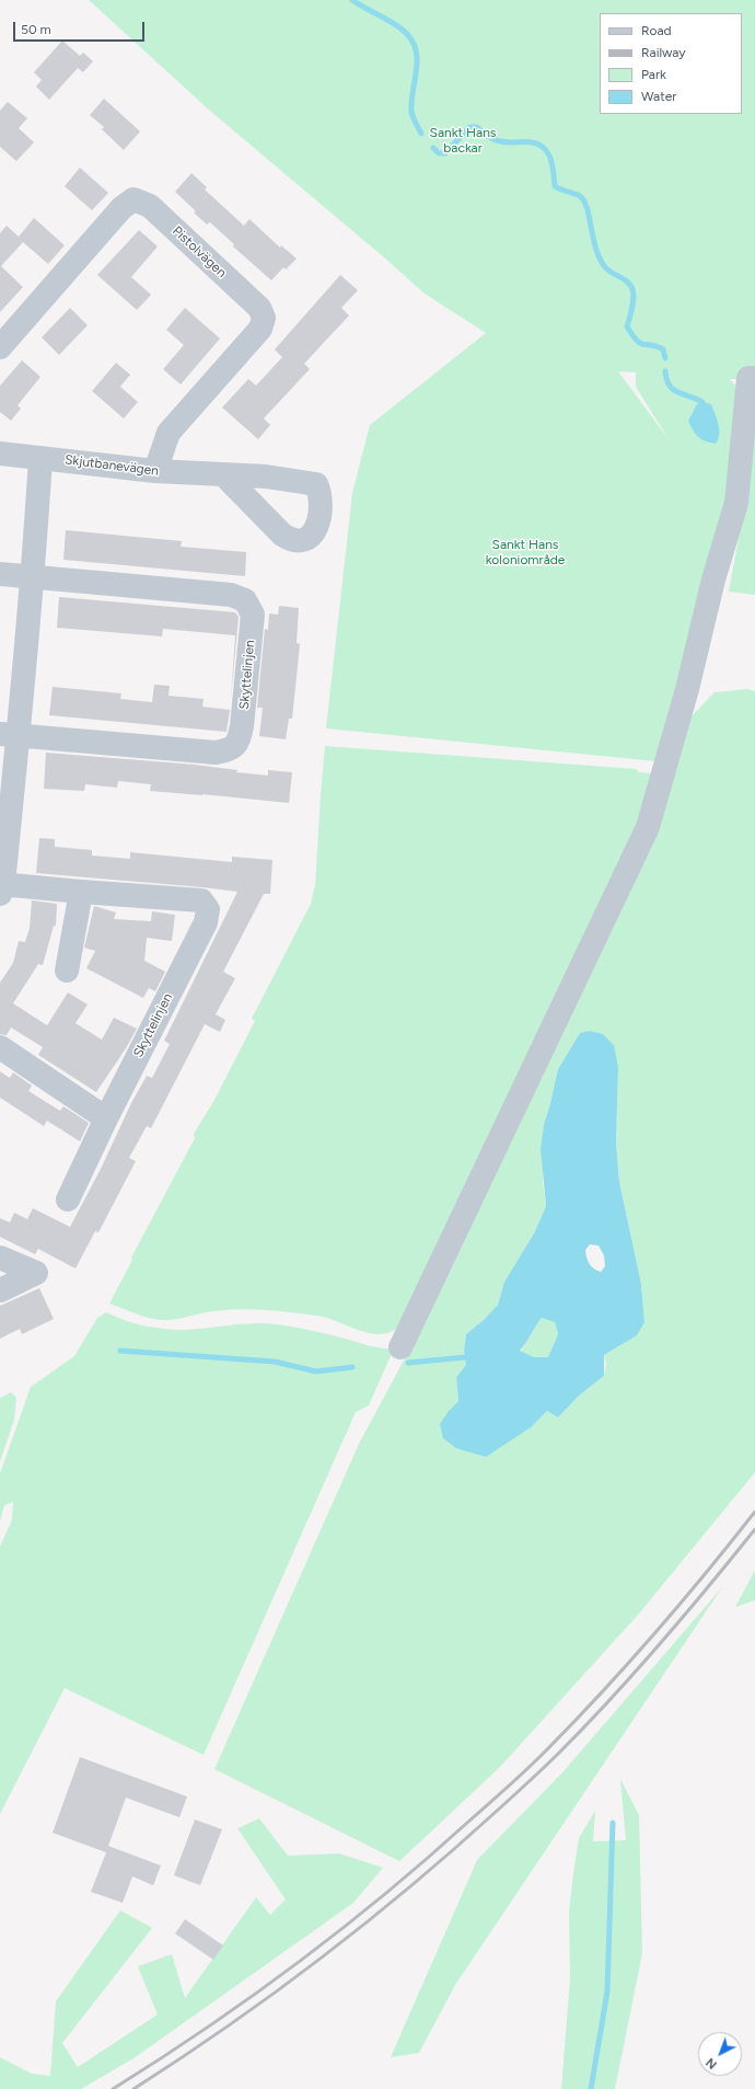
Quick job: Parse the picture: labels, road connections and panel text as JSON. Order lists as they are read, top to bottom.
{
  "streets": {
    "street": ["Pistolvägen", "Skjutbanevägen", "Skyttelinjen"]
  },
  "crossings": [
    ["Pistolvägen", "Skjutbanevägen"],
    ["Skjutbanevägen", "Skyttelinjen"]
  ],
  "parks": ["Sankt Hans backar", "Sankt Hans koloniområde"],
  "legend": [
    "Road",
    "Railway",
    "Park",
    "Water"
  ],
  "scale_bar": "50 m",
  "north": "bottom left"
}
